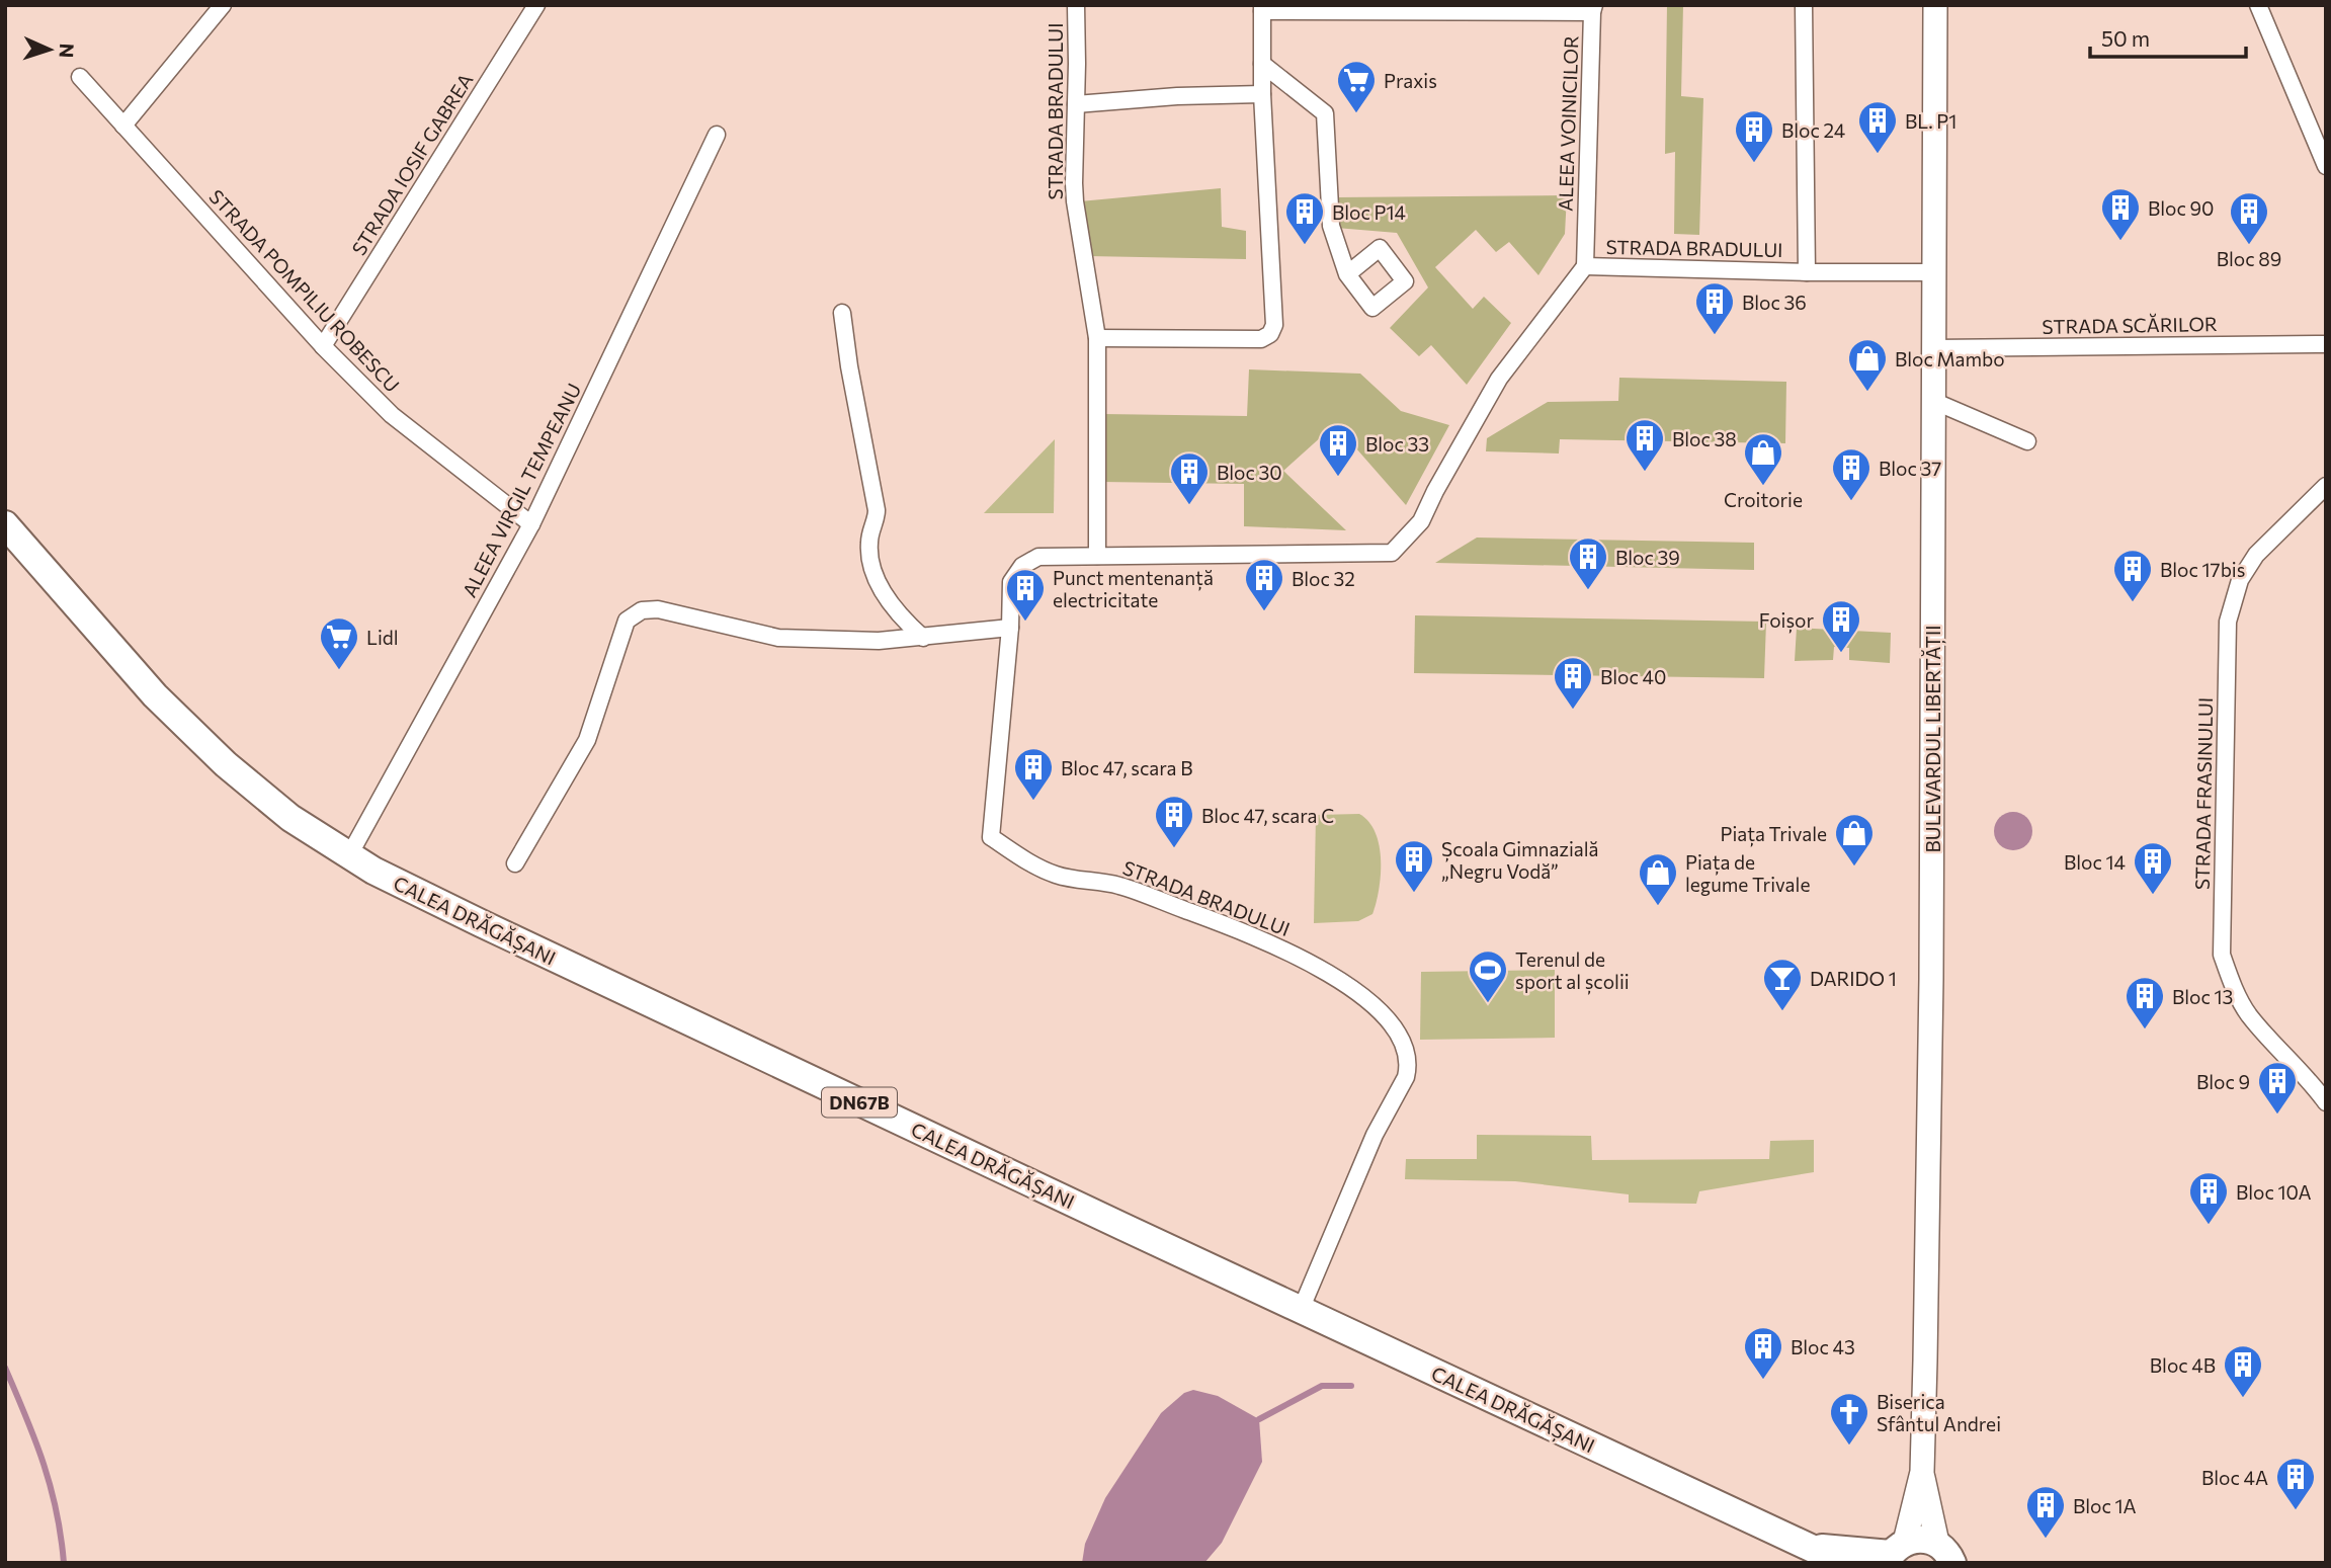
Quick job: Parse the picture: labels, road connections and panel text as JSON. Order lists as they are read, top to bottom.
{
  "streets": {
    "main road": ["BULEVARDUL LIBERTĂȚII", "CALEA DRĂGĂȘANI", "DN67B"],
    "street": [
      "STRADA BRADULUI",
      "ALEEA VOINICILOR",
      "STRADA IOSIF GABREA",
      "STRADA POMPILIU ROBESCU",
      "STRADA SCĂRILOR",
      "ALEEA VIRGIL TEMPEANU",
      "STRADA FRASINULUI"
    ]
  },
  "crossings": [
    ["STRADA BRADULUI", "ALEEA VOINICILOR"],
    ["STRADA BRADULUI", "BULEVARDUL LIBERTĂȚII"],
    ["STRADA BRADULUI", "CALEA DRĂGĂȘANI"],
    ["STRADA IOSIF GABREA", "STRADA POMPILIU ROBESCU"],
    ["STRADA POMPILIU ROBESCU", "ALEEA VIRGIL TEMPEANU"],
    ["STRADA SCĂRILOR", "BULEVARDUL LIBERTĂȚII"],
    ["ALEEA VIRGIL TEMPEANU", "CALEA DRĂGĂȘANI"],
    ["BULEVARDUL LIBERTĂȚII", "CALEA DRĂGĂȘANI"]
  ],
  "places": {
    "supermarket": ["Praxis", "Lidl"],
    "building": [
      "BL. P1",
      "Bloc 24",
      "Bloc 90",
      "Bloc P14",
      "Bloc 89",
      "Bloc 36",
      "Bloc 38",
      "Bloc 33",
      "Bloc 37",
      "Bloc 30",
      "Bloc 39",
      "Bloc 17bis",
      "Bloc 32",
      "Punct mentenanță electricitate",
      "Foișor",
      "Bloc 40",
      "Bloc 47, scara B",
      "Bloc 47, scara C",
      "Școala Gimnazială „Negru Vodă”",
      "Bloc 14",
      "Bloc 13",
      "Bloc 9",
      "Bloc 10A",
      "Bloc 43",
      "Bloc 4B",
      "Bloc 4A",
      "Bloc 1A"
    ],
    "shop": [
      "Bloc Mambo",
      "Croitorie",
      "Piața Trivale",
      "Piața de legume Trivale"
    ],
    "sports": ["Terenul de sport al școlii"],
    "bar": ["DARIDO 1"],
    "church": ["Biserica Sfântul Andrei"]
  },
  "scale_bar": "50 m",
  "north": "right"
}
